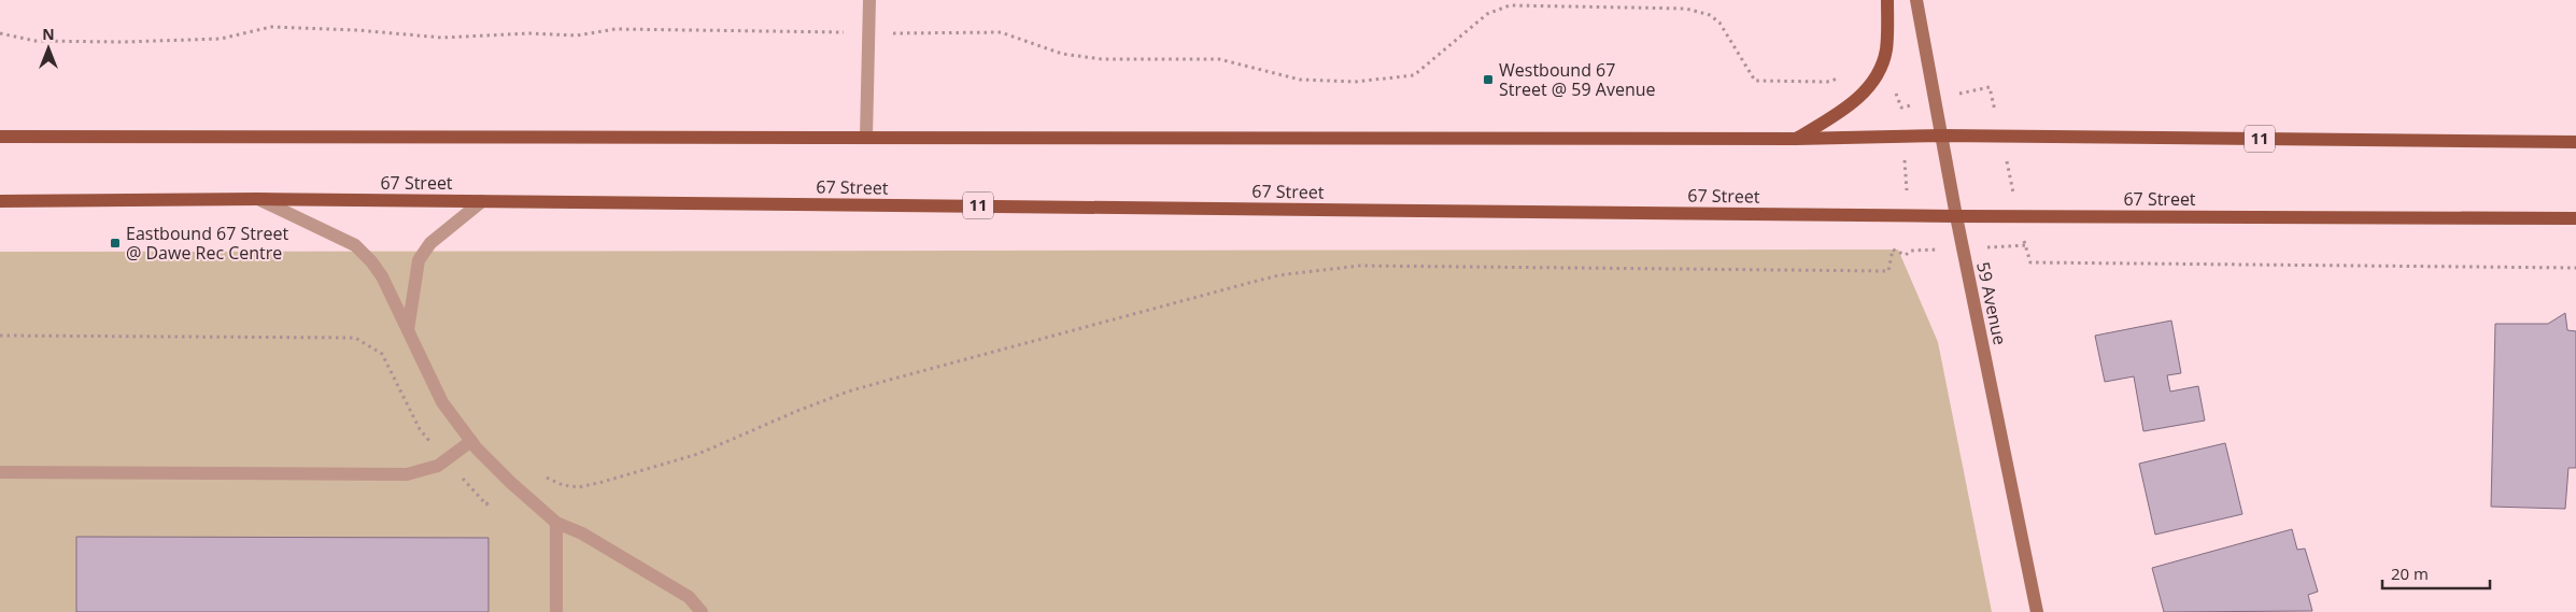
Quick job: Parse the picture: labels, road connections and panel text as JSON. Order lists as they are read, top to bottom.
{
  "streets": {
    "main road": ["11", "67 Street"],
    "street": ["59 Avenue"]
  },
  "crossings": [
    ["11", "59 Avenue"],
    ["67 Street", "59 Avenue"]
  ],
  "places": {
    "transit": ["Westbound 67 Street @ 59 Avenue", "Eastbound 67 Street @ Dawe Rec Centre"]
  },
  "scale_bar": "20 m",
  "north": "top"
}
